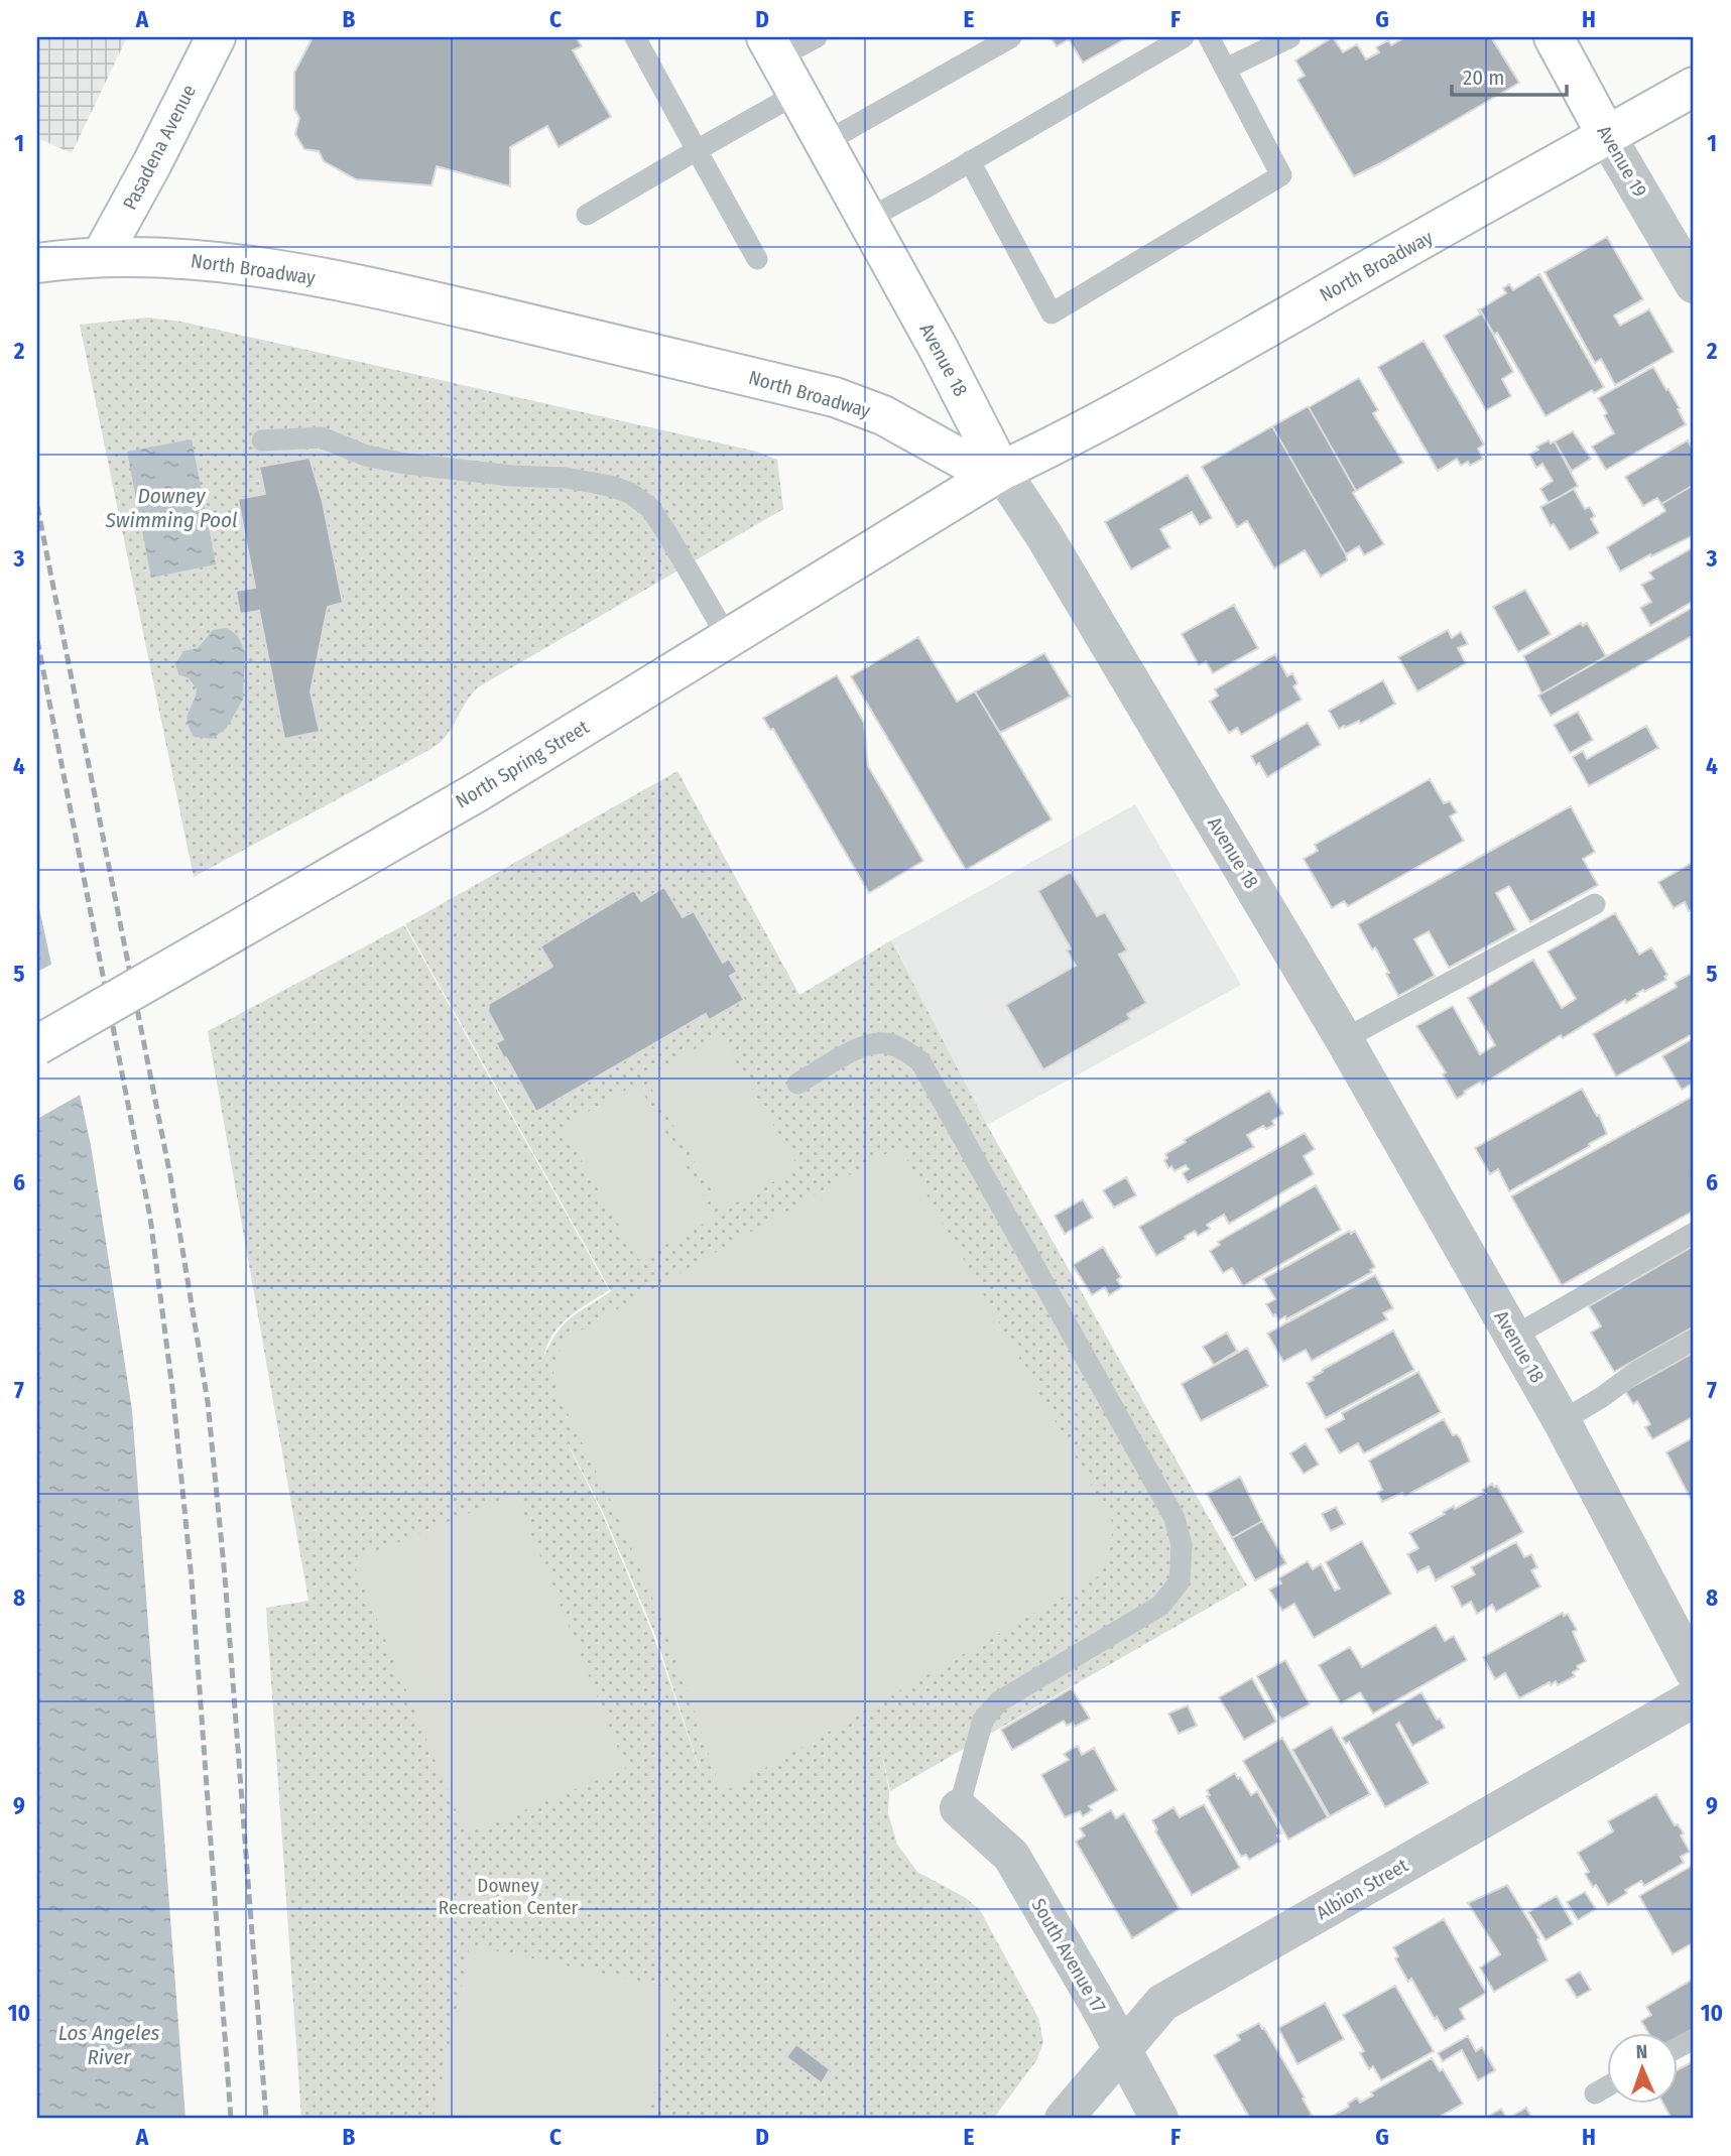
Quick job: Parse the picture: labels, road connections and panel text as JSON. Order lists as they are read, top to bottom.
{
  "streets": {
    "main road": [
      "Pasadena Avenue",
      "Avenue 19",
      "North Broadway",
      "Avenue 18",
      "North Spring Street"
    ],
    "street": ["Albion Street", "South Avenue 17"]
  },
  "crossings": [
    ["Pasadena Avenue", "North Broadway"],
    ["Avenue 19", "North Broadway"],
    ["North Broadway", "Avenue 18"],
    ["North Broadway", "North Spring Street"],
    ["Avenue 18", "North Spring Street"],
    ["Albion Street", "South Avenue 17"]
  ],
  "water": ["Downey Swimming Pool", "Los Angeles River"],
  "parks": ["Downey Recreation Center"],
  "scale_bar": "20 m",
  "north": "top",
  "grid": {
    "columns": [
      "A",
      "B",
      "C",
      "D",
      "E",
      "F",
      "G",
      "H"
    ],
    "rows": [
      "1",
      "2",
      "3",
      "4",
      "5",
      "6",
      "7",
      "8",
      "9",
      "10"
    ]
  }
}
